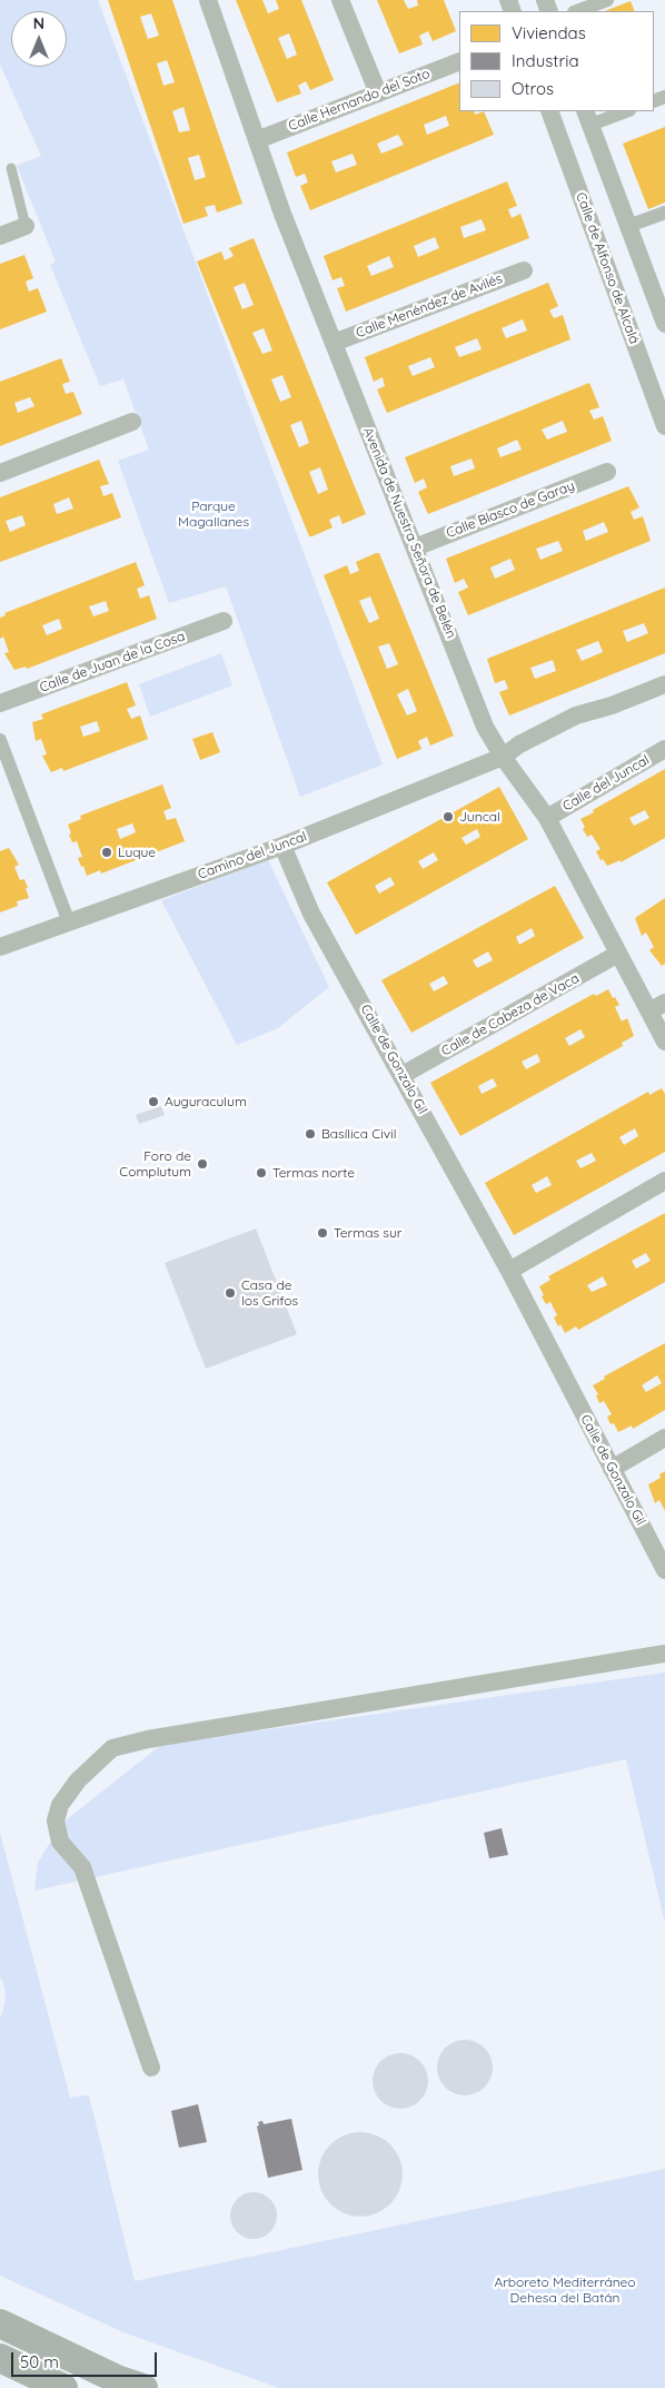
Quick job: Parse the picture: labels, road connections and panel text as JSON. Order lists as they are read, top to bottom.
{
  "streets": {
    "street": [
      "Calle Hernando del Soto",
      "Calle de Alfonso de Alcalá",
      "Calle Menéndez de Avilés",
      "Calle Blasco de Garay",
      "Avenida de Nuestra Señora de Belén",
      "Calle de Juan de la Cosa",
      "Calle del Juncal",
      "Camino del Juncal",
      "Calle de Cabeza de Vaca",
      "Calle de Gonzalo Gil"
    ]
  },
  "crossings": [
    ["Calle Hernando del Soto", "Avenida de Nuestra Señora de Belén"],
    ["Calle Menéndez de Avilés", "Avenida de Nuestra Señora de Belén"],
    ["Calle Blasco de Garay", "Avenida de Nuestra Señora de Belén"],
    ["Avenida de Nuestra Señora de Belén", "Calle del Juncal"],
    ["Avenida de Nuestra Señora de Belén", "Camino del Juncal"],
    ["Avenida de Nuestra Señora de Belén", "Calle de Cabeza de Vaca"],
    ["Camino del Juncal", "Calle de Gonzalo Gil"],
    ["Calle de Cabeza de Vaca", "Calle de Gonzalo Gil"]
  ],
  "parks": ["Parque Magallanes", "Arboreto Mediterráneo Dehesa del Batán"],
  "places": [
    "Juncal",
    "Luque",
    "Auguraculum",
    "Basílica Civil",
    "Foro de Complutum",
    "Termas norte",
    "Termas sur",
    "Casa de los Grifos"
  ],
  "legend": ["Viviendas", "Industria", "Otros"],
  "scale_bar": "50 m",
  "north": "top"
}
